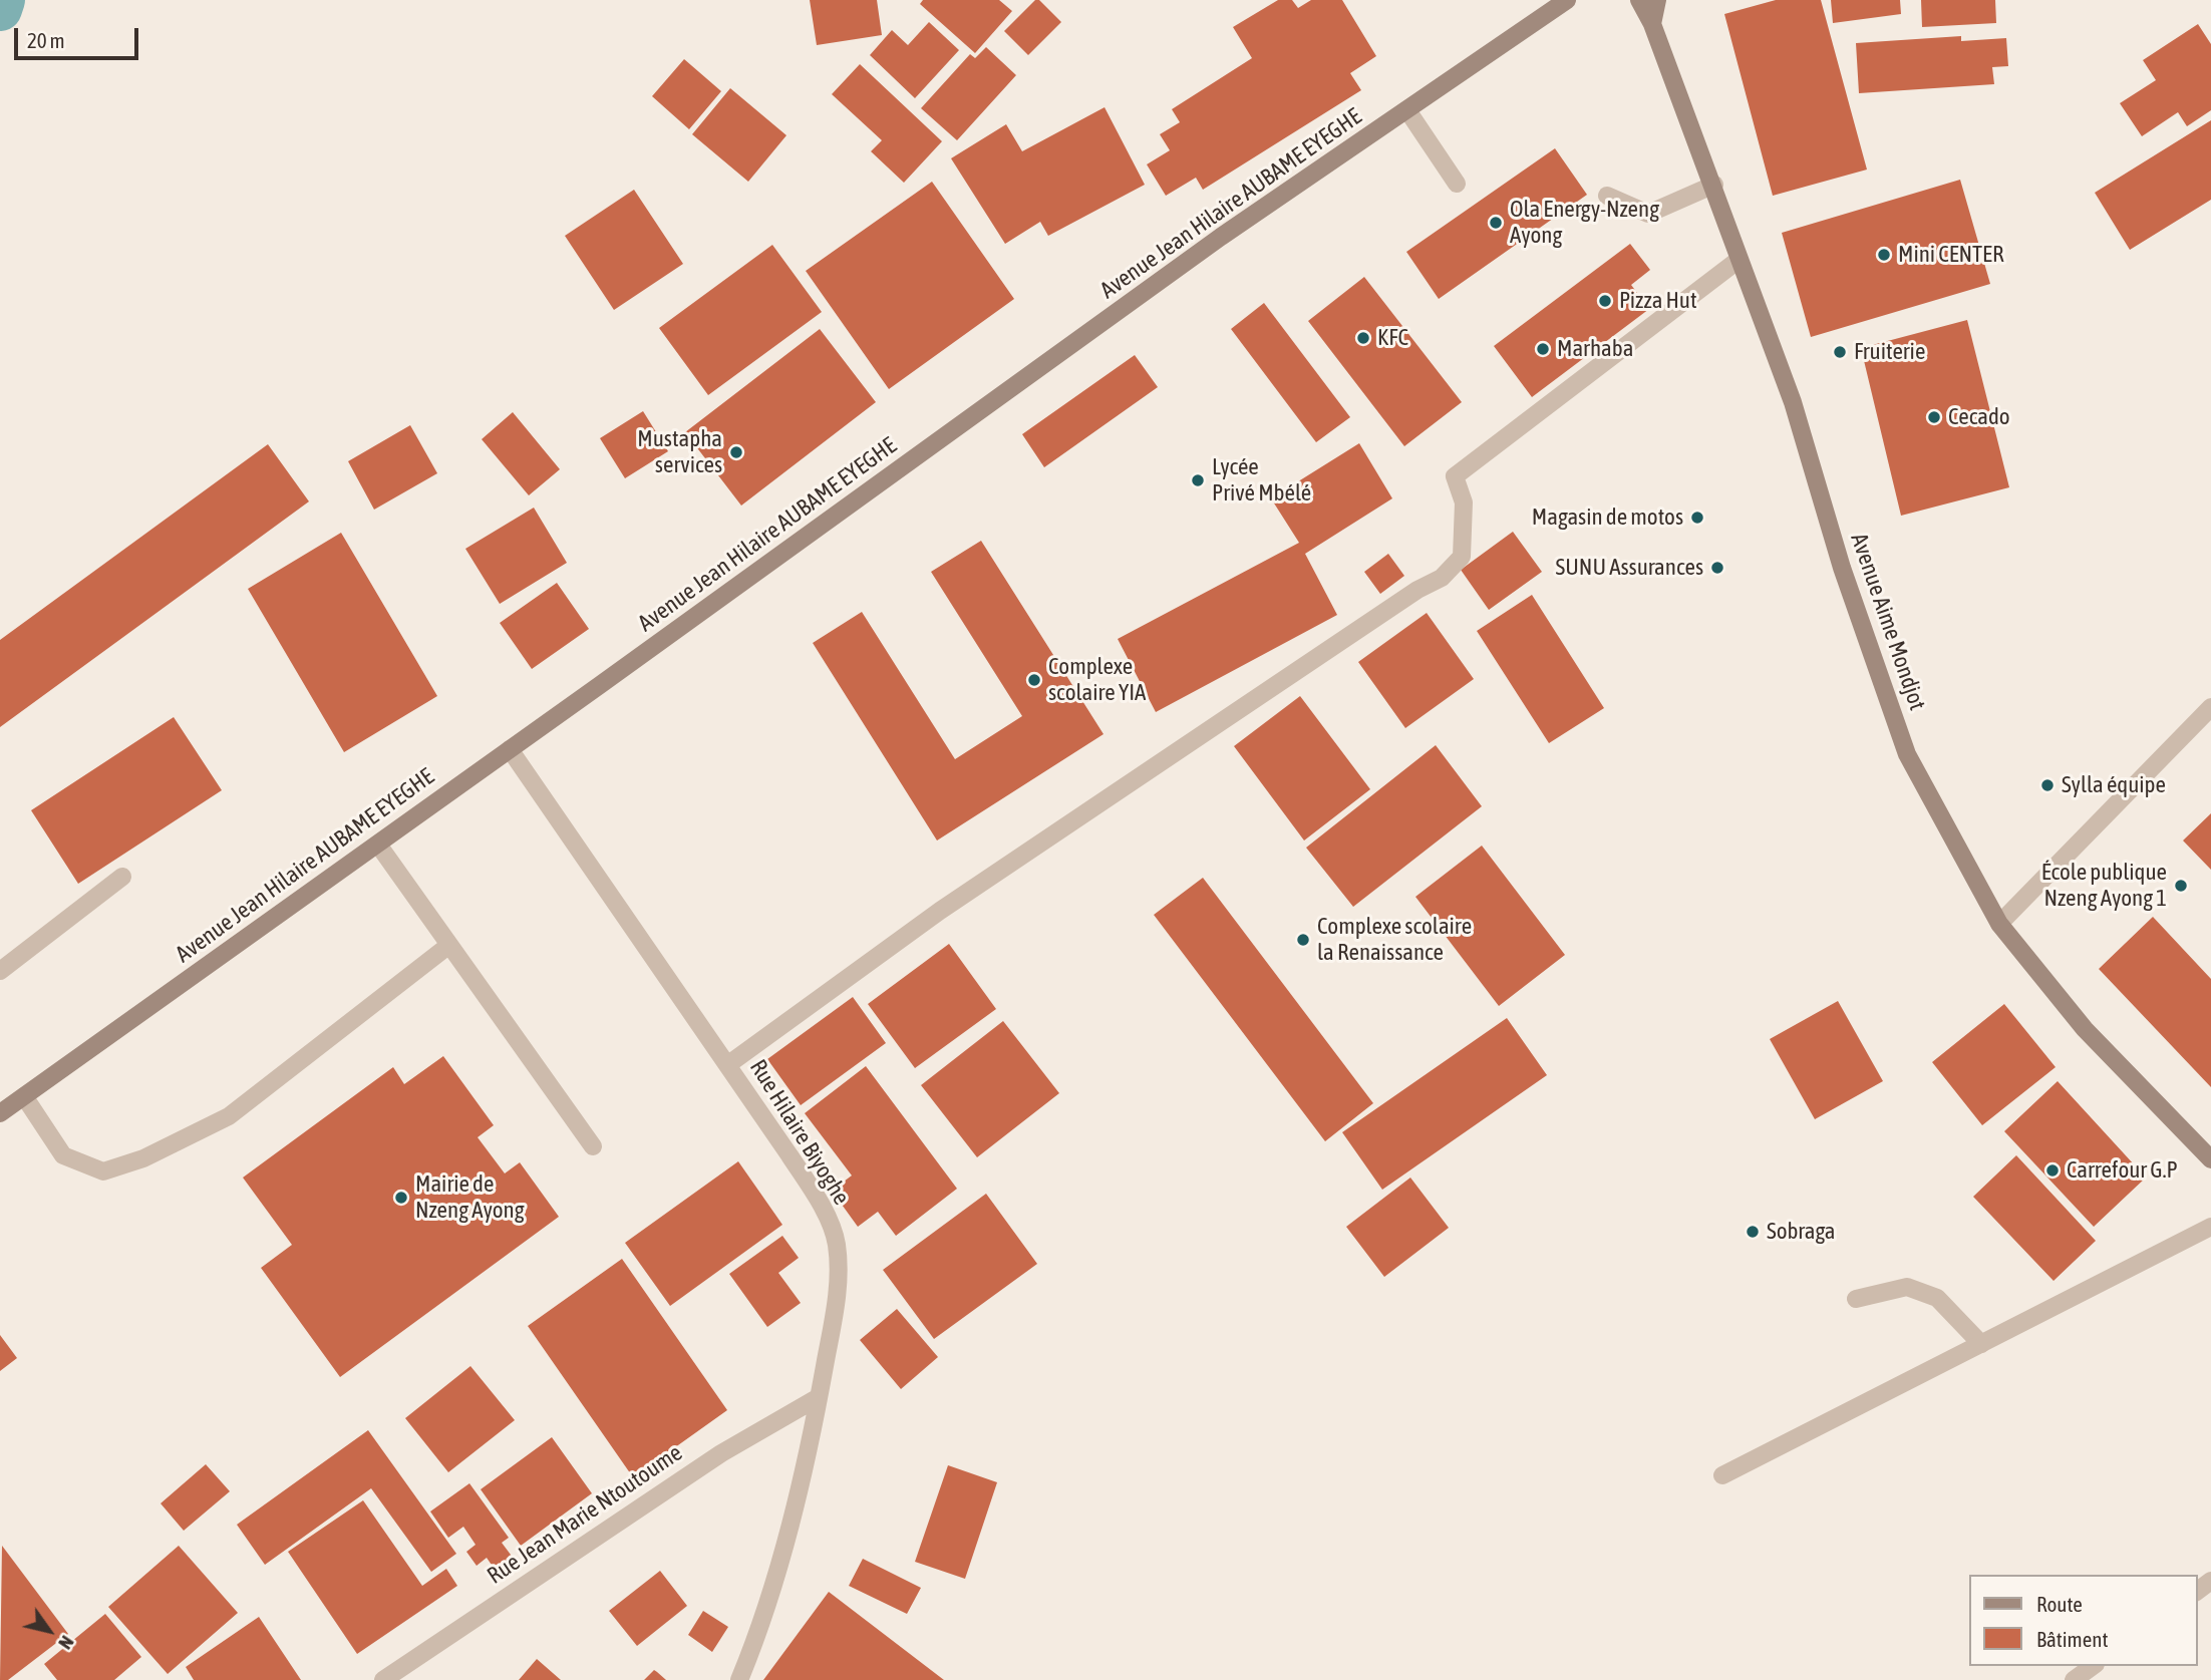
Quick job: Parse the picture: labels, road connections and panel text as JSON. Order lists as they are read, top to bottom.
{
  "streets": {
    "main road": ["Avenue Jean Hilaire AUBAME EYEGHE", "Avenue Aime Mondjot"],
    "street": ["Rue Hilaire Biyoghe", "Rue Jean Marie Ntoutoume"]
  },
  "crossings": [
    ["Avenue Jean Hilaire AUBAME EYEGHE", "Rue Hilaire Biyoghe"],
    ["Rue Hilaire Biyoghe", "Rue Jean Marie Ntoutoume"]
  ],
  "places": [
    "Ola Energy-Nzeng Ayong",
    "Mini CENTER",
    "Pizza Hut",
    "KFC",
    "Marhaba",
    "Fruiterie",
    "Cecado",
    "Mustapha services",
    "Lycée Privé Mbélé",
    "Magasin de motos",
    "SUNU Assurances",
    "Complexe scolaire YIA",
    "Sylla équipe",
    "École publique Nzeng Ayong 1",
    "Complexe scolaire la Renaissance",
    "Carrefour G.P",
    "Mairie de Nzeng Ayong",
    "Sobraga"
  ],
  "legend": ["Route", "Bâtiment"],
  "scale_bar": "20 m",
  "north": "bottom right"
}
